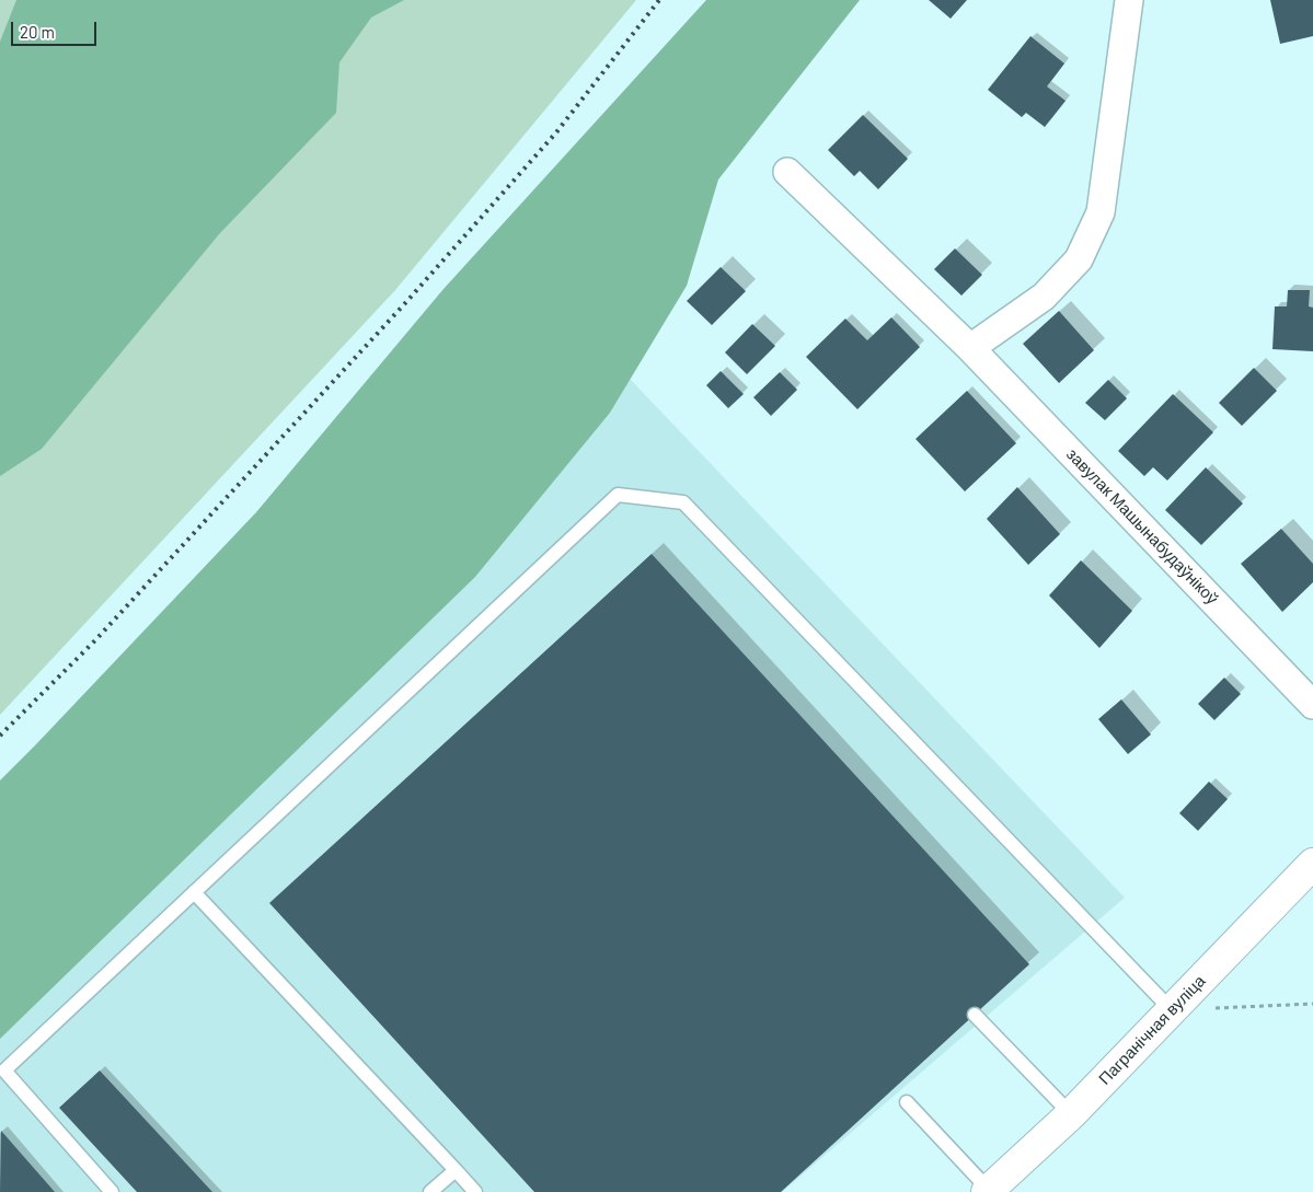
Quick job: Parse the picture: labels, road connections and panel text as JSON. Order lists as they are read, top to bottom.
{
  "streets": {
    "street": ["завулак Машынабудаўнікоў", "Пагранічная вуліца"]
  },
  "scale_bar": "20 m"
}
